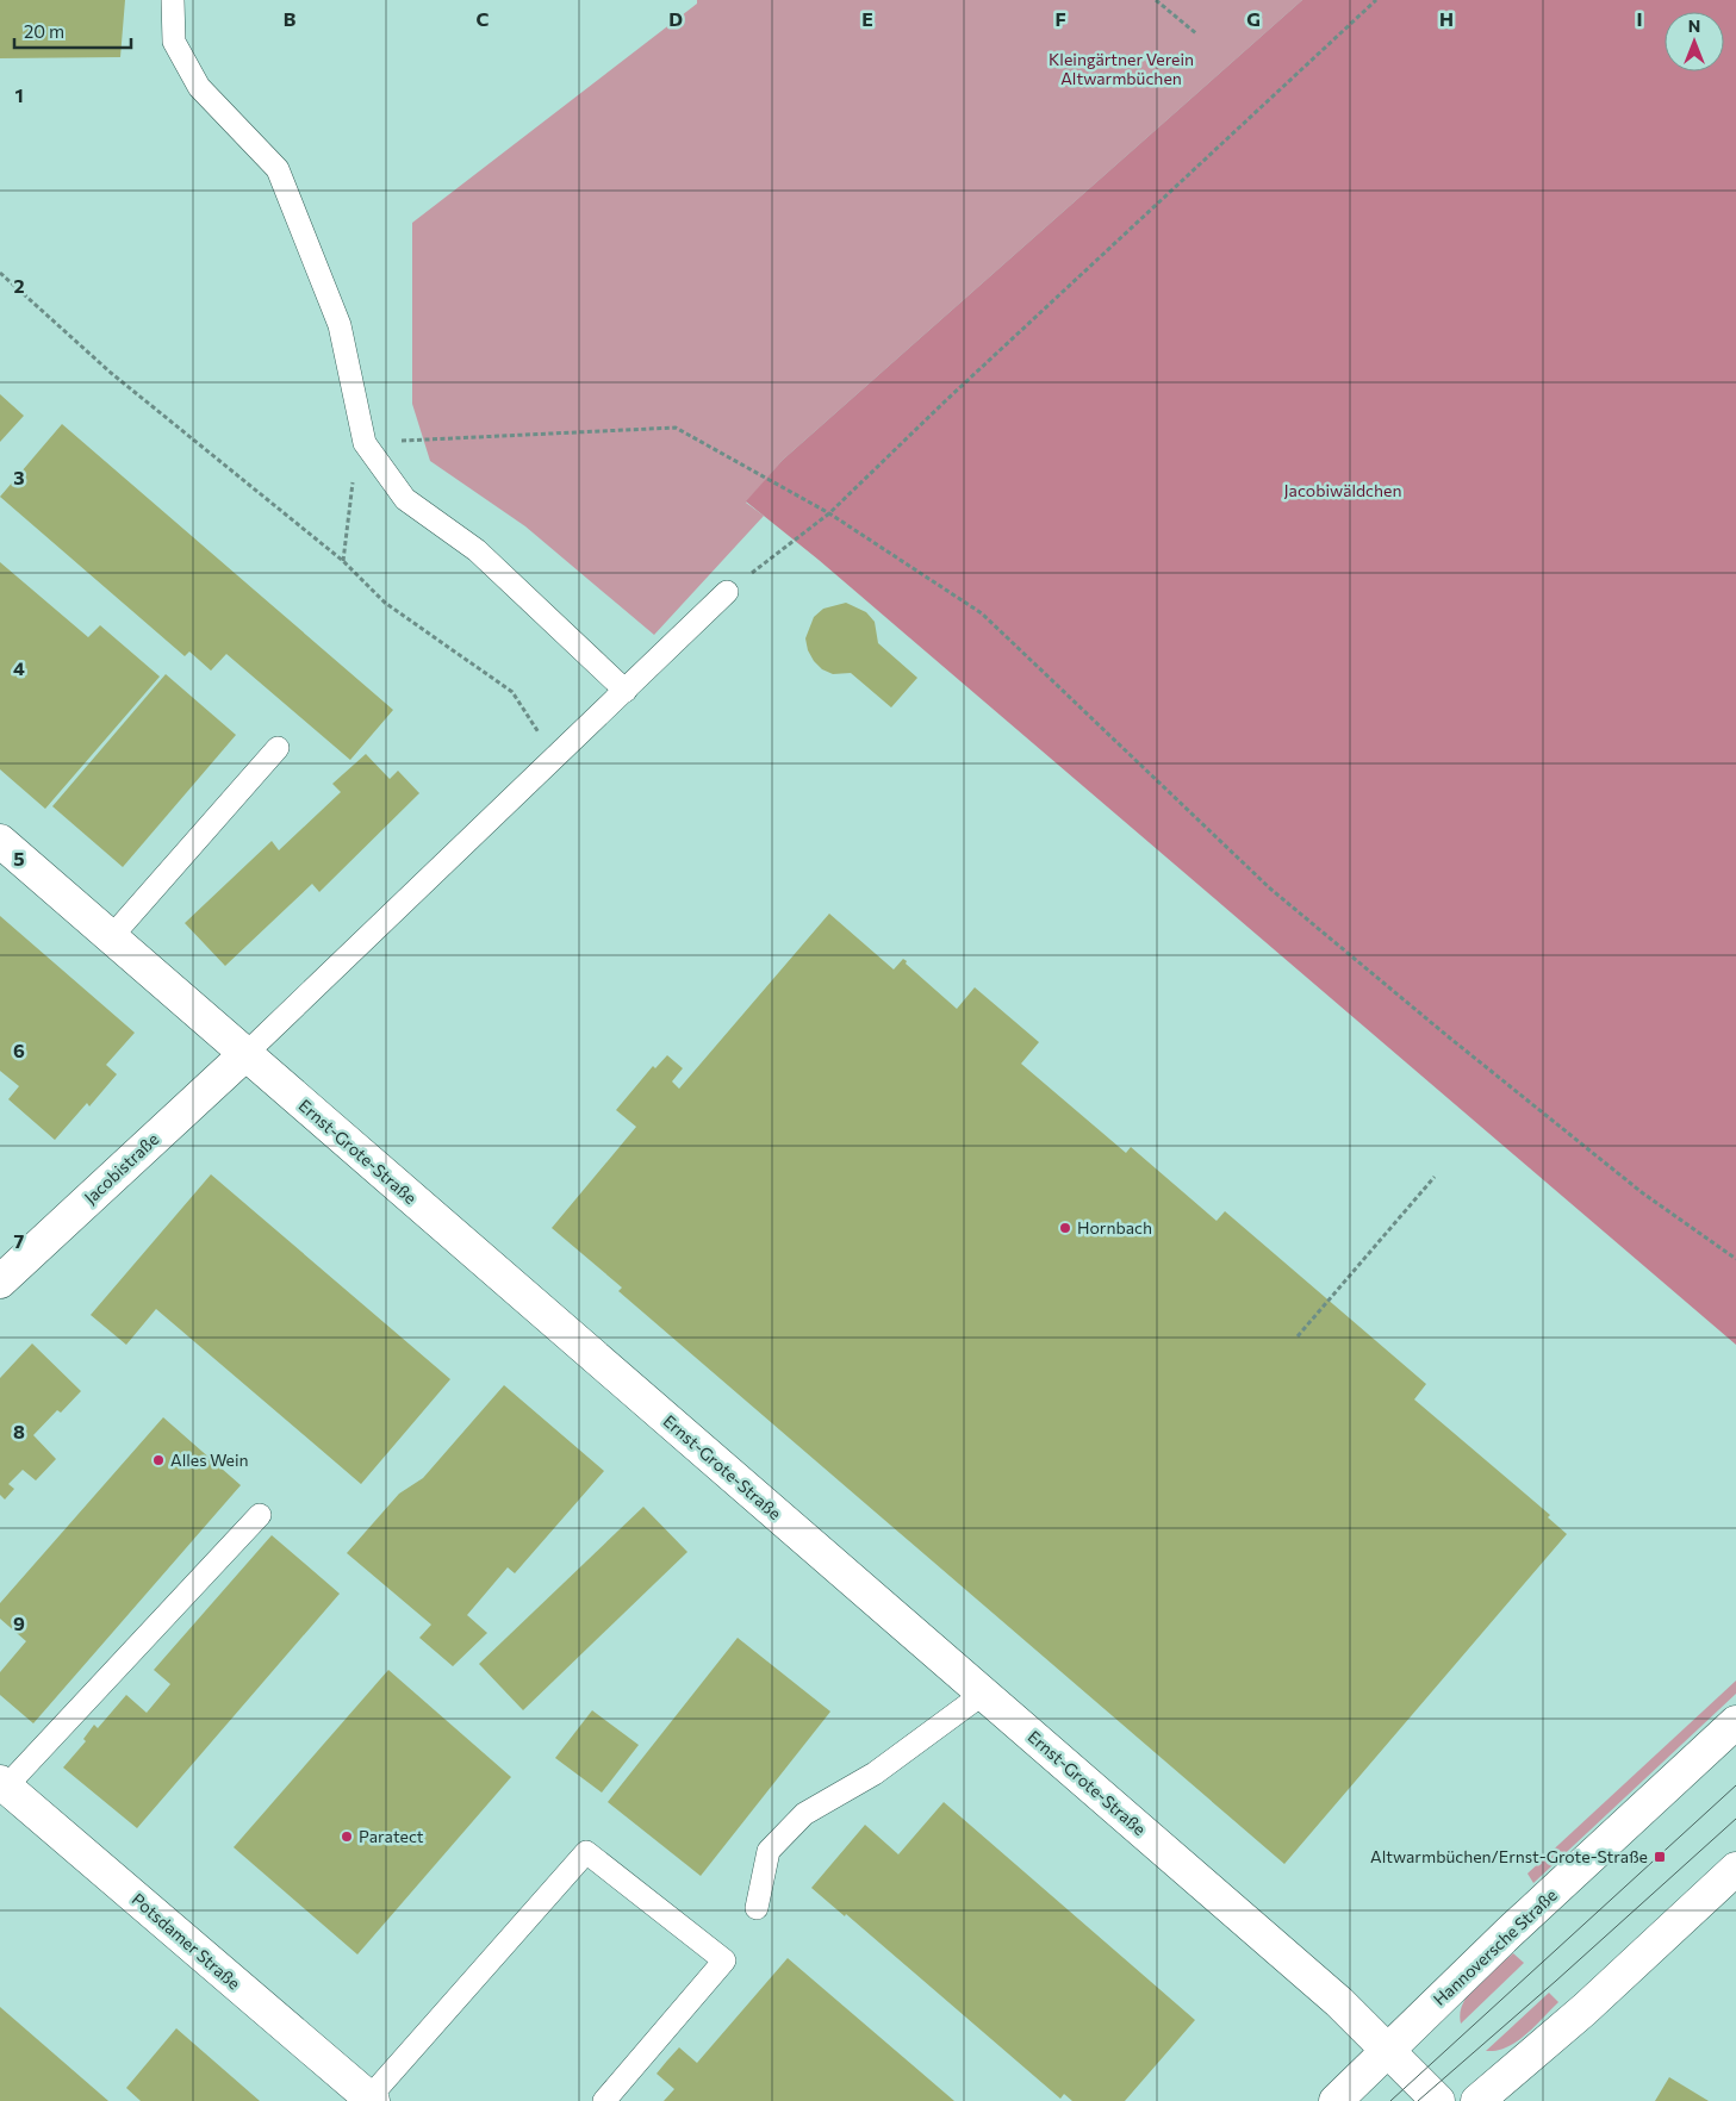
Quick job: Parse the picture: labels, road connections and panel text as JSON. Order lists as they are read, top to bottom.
{
  "streets": {
    "street": [
      "Ernst-Grote-Straße",
      "Jacobistraße",
      "Potsdamer Straße",
      "Hannoversche Straße"
    ]
  },
  "crossings": [
    ["Ernst-Grote-Straße", "Jacobistraße"],
    ["Ernst-Grote-Straße", "Hannoversche Straße"]
  ],
  "parks": ["Kleingärtner Verein Altwarmbüchen", "Jacobiwäldchen"],
  "places": {
    "other": ["Hornbach", "Alles Wein", "Paratect"],
    "transit": ["Altwarmbüchen/Ernst-Grote-Straße"]
  },
  "scale_bar": "20 m",
  "north": "top",
  "grid": {
    "columns": [
      "B",
      "C",
      "D",
      "E",
      "F",
      "G",
      "H",
      "I"
    ],
    "rows": [
      "1",
      "2",
      "3",
      "4",
      "5",
      "6",
      "7",
      "8",
      "9"
    ]
  }
}
